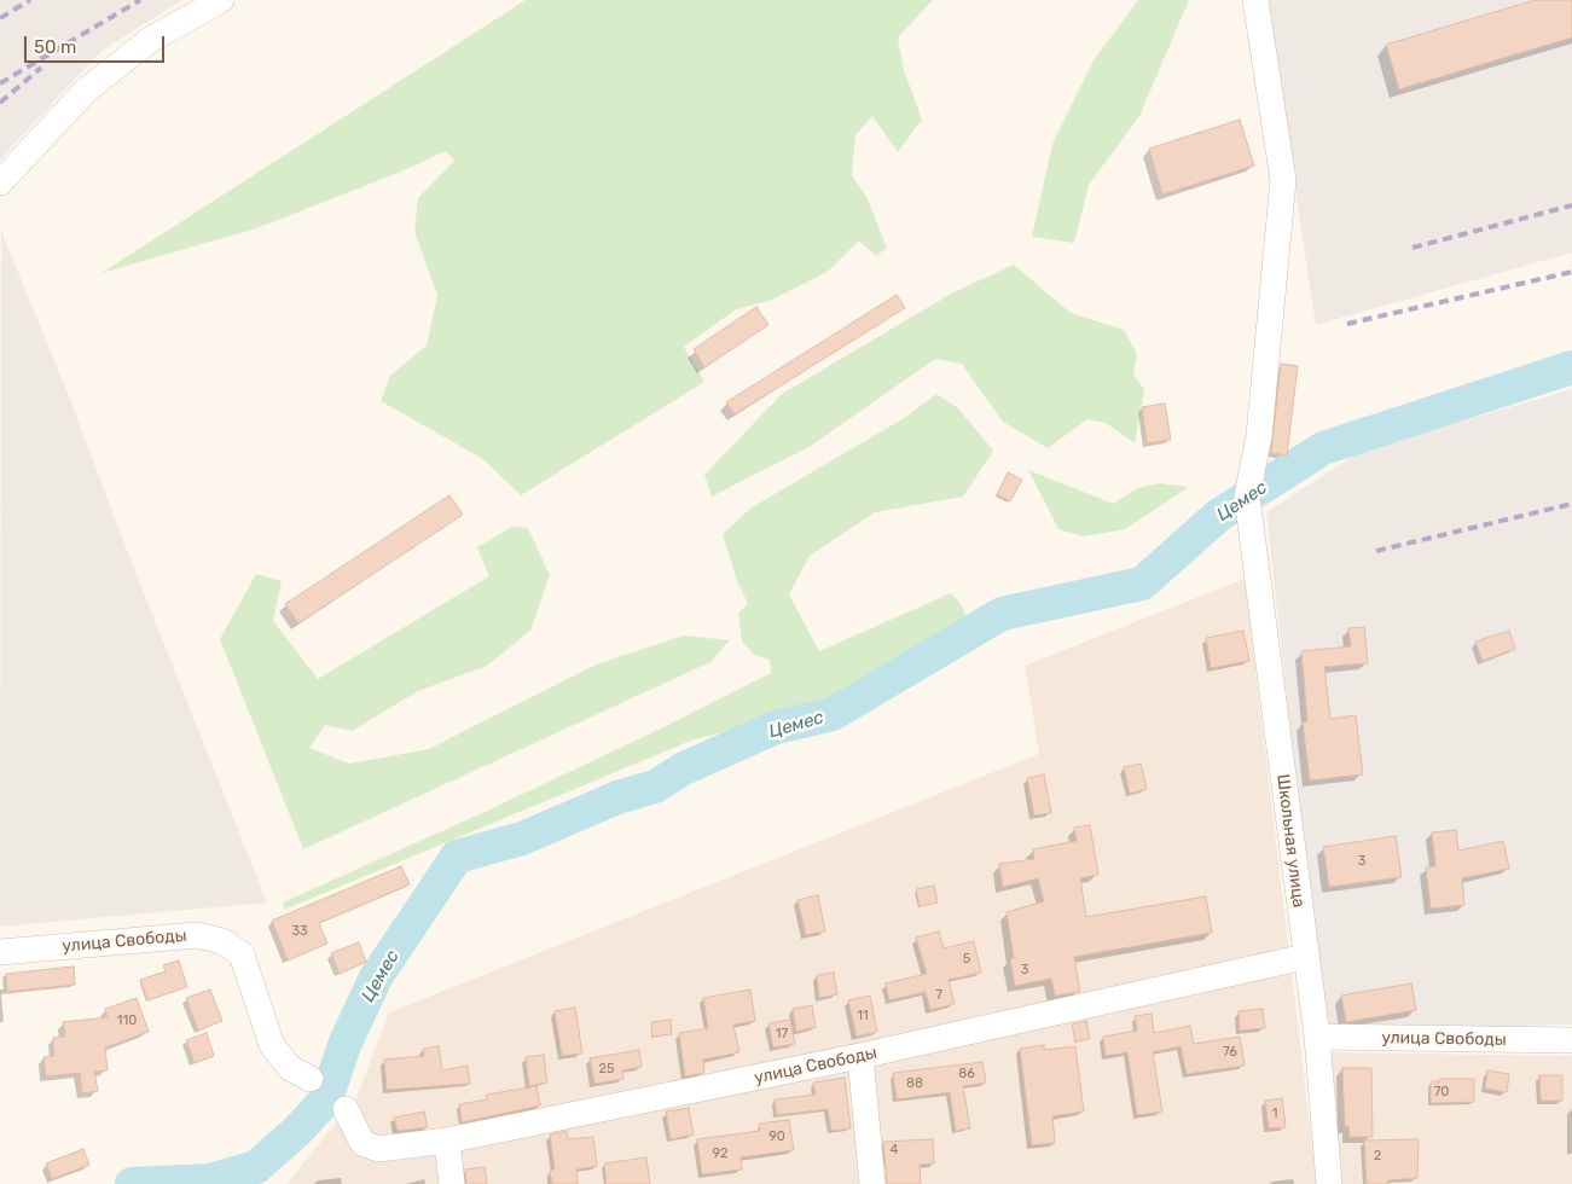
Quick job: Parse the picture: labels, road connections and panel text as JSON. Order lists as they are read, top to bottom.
{
  "streets": {
    "street": ["Школьная улица", "улица Свободы"]
  },
  "crossings": [
    ["Школьная улица", "улица Свободы"]
  ],
  "water": ["Цемес"],
  "house_numbers": [
    "3",
    "33",
    "5",
    "3",
    "7",
    "11",
    "110",
    "17",
    "76",
    "25",
    "86",
    "88",
    "70",
    "1",
    "90",
    "4",
    "92",
    "2"
  ],
  "scale_bar": "50 m"
}
